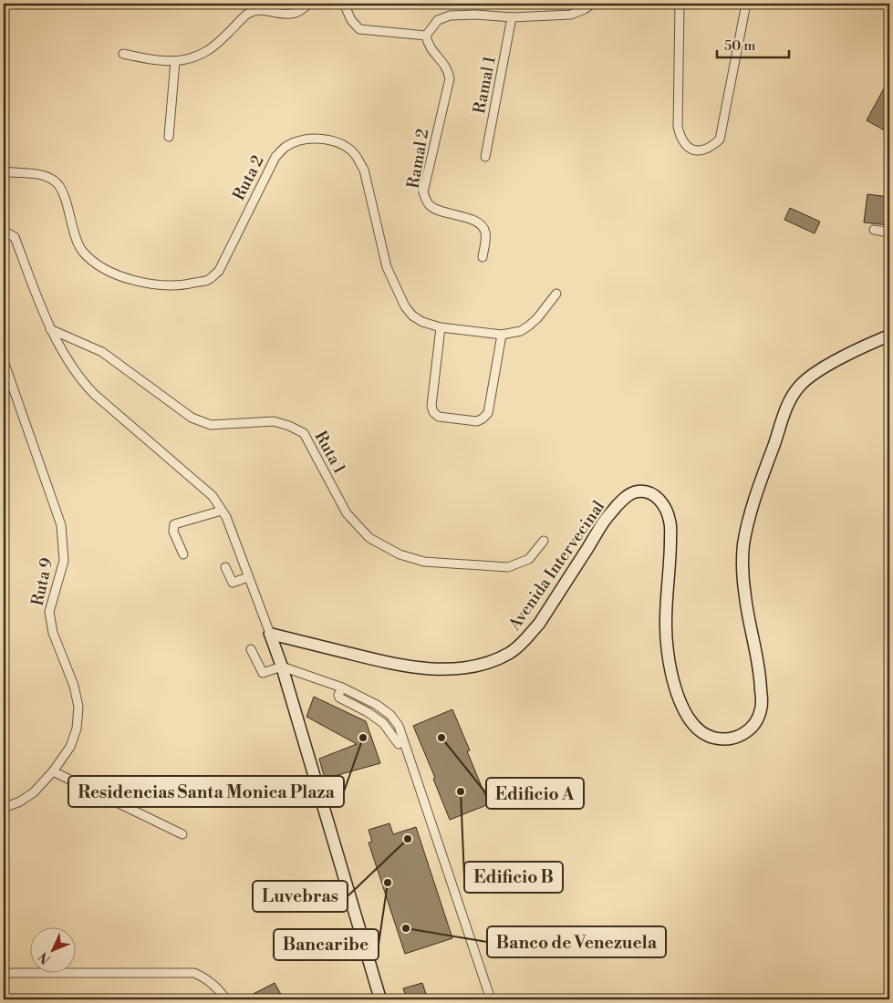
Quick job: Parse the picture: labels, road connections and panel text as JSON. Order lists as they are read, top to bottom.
{
  "streets": {
    "main road": ["Avenida Intervecinal"],
    "street": [
      "Ramal 1",
      "Ramal 2",
      "Ruta 2",
      "Ruta 1",
      "Ruta 9"
    ]
  },
  "places": [
    "Residencias Santa Monica Plaza",
    "Edificio A",
    "Edificio B",
    "Luvebras",
    "Bancaribe",
    "Banco de Venezuela"
  ],
  "scale_bar": "50 m",
  "north": "bottom left"
}
